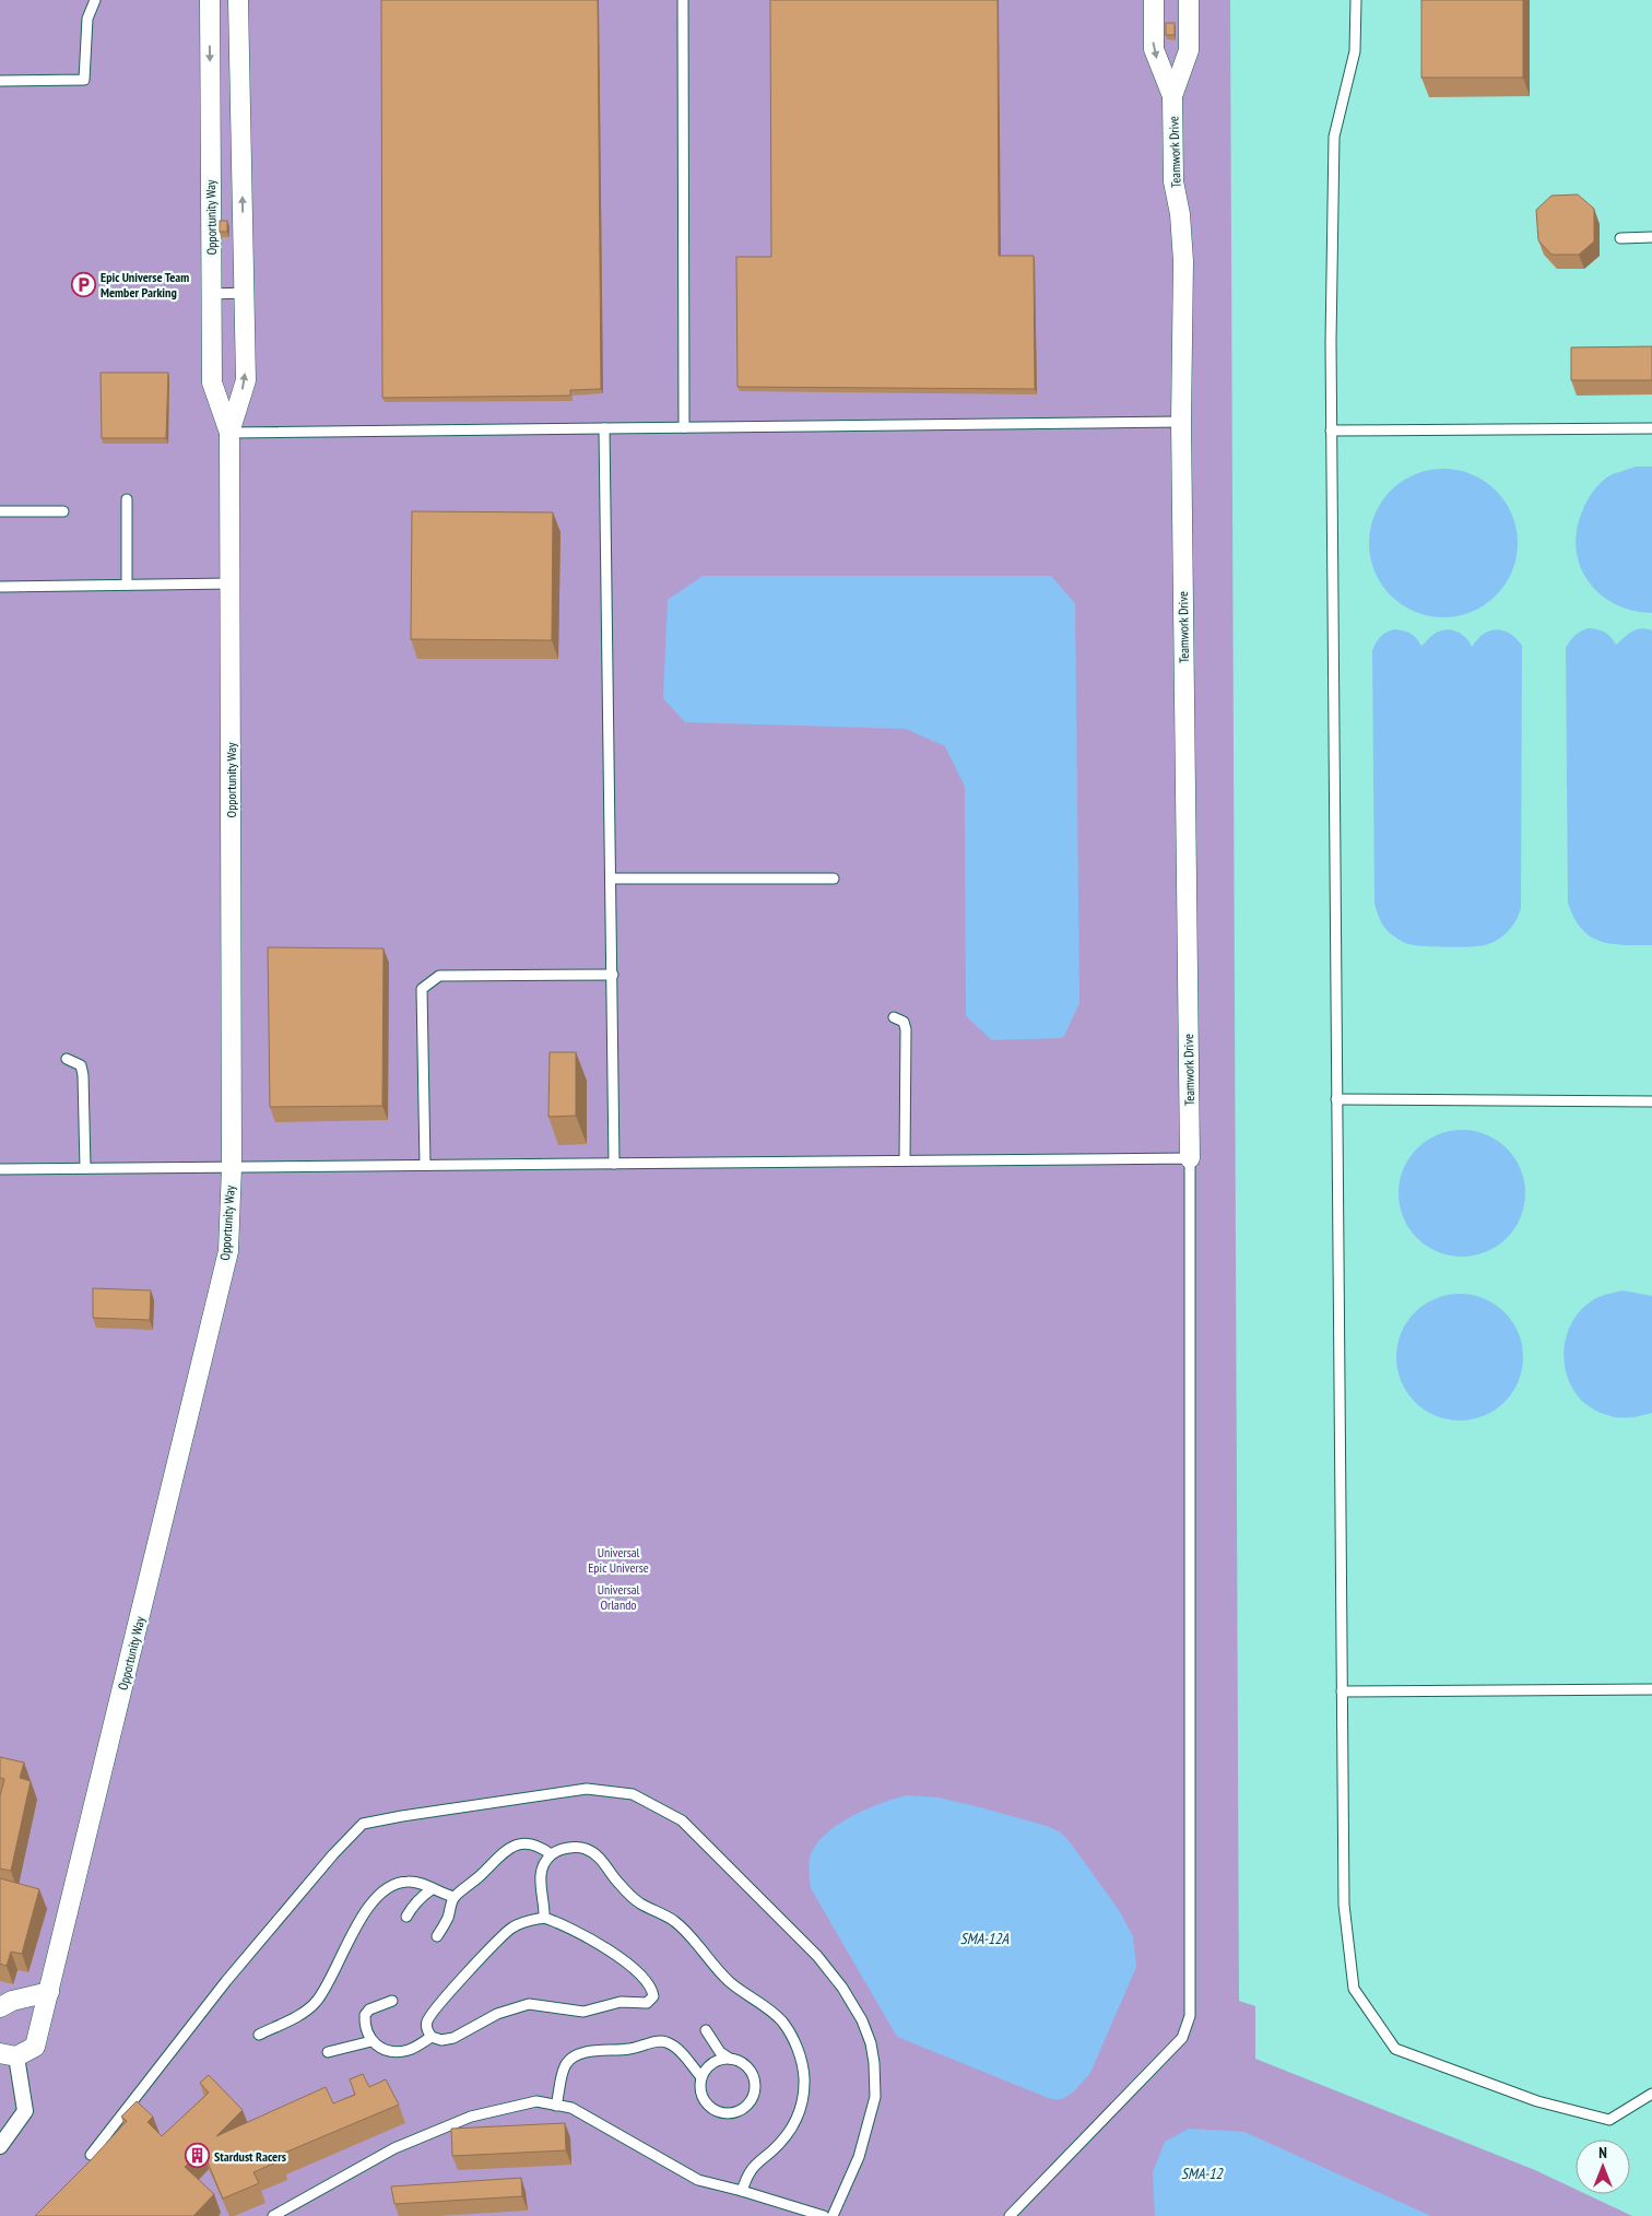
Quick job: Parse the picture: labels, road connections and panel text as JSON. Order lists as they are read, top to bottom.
{
  "streets": {
    "street": ["Teamwork Drive", "Opportunity Way"]
  },
  "water": ["SMA-12A", "SMA-12"],
  "parks": ["Universal Epic Universe", "Universal Orlando"],
  "places": {
    "parking": ["Epic Universe Team Member Parking"],
    "building": ["Stardust Racers"]
  },
  "north": "top"
}
